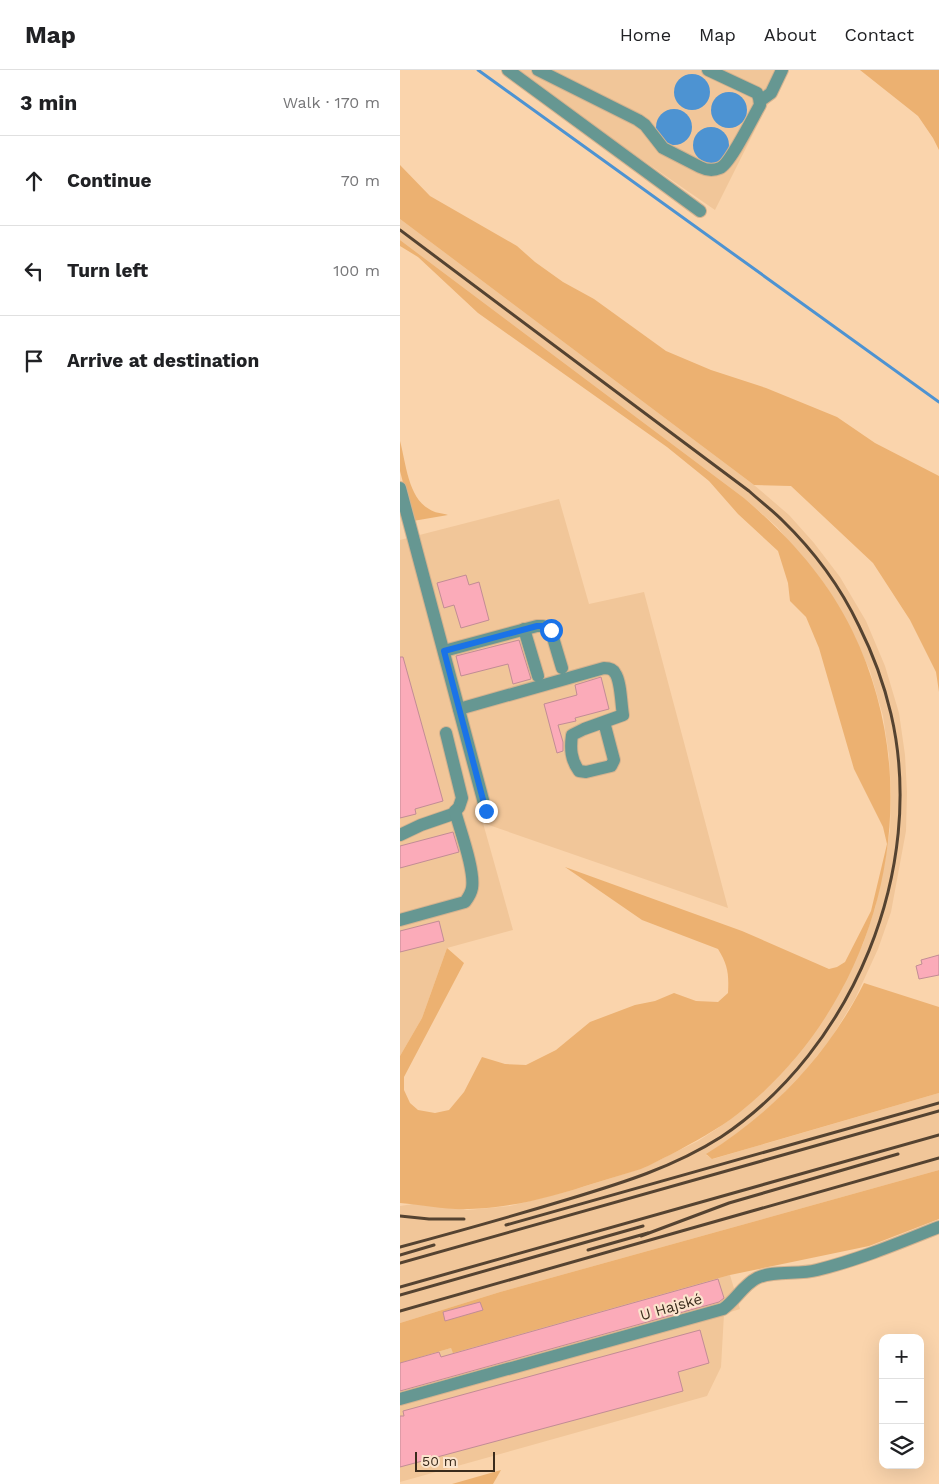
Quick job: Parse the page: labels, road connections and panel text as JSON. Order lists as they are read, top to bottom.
{
  "streets": {
    "street": ["U Hajské"]
  },
  "scale_bar": "50 m",
  "page": {
    "header": "Map",
    "nav": [
      "Home",
      "Map",
      "About",
      "Contact"
    ],
    "heading": ["3 min", "Walk · 170 m"],
    "list": [
      ["Continue", "70 m"],
      ["Turn left", "100 m"],
      "Arrive at destination"
    ],
    "map_buttons": ["+", "−"],
    "scale": "50 m"
  }
}
